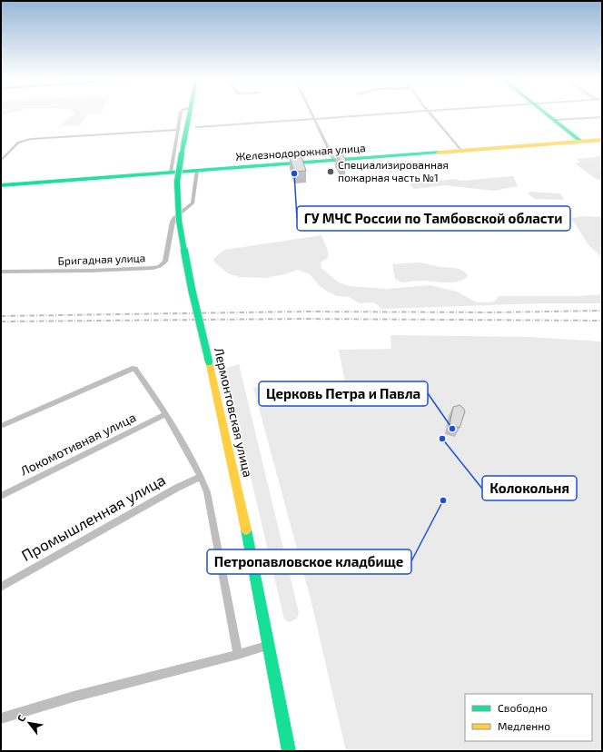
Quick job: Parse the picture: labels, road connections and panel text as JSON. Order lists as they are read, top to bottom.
{
  "streets": {
    "main road": ["Железнодорожная улица", "Лермонтовская улица"],
    "street": ["Бригадная улица", "Локомотивная улица", "Промышленная улица"]
  },
  "crossings": [
    ["Железнодорожная улица", "Бригадная улица"]
  ],
  "places": [
    "Специализированная пожарная часть №1",
    "ГУ МЧС России по Тамбовской области",
    "Церковь Петра и Павла",
    "Колокольня",
    "Петропавловское кладбище"
  ],
  "legend": ["Свободно", "Медленно"],
  "north": "top left"
}
